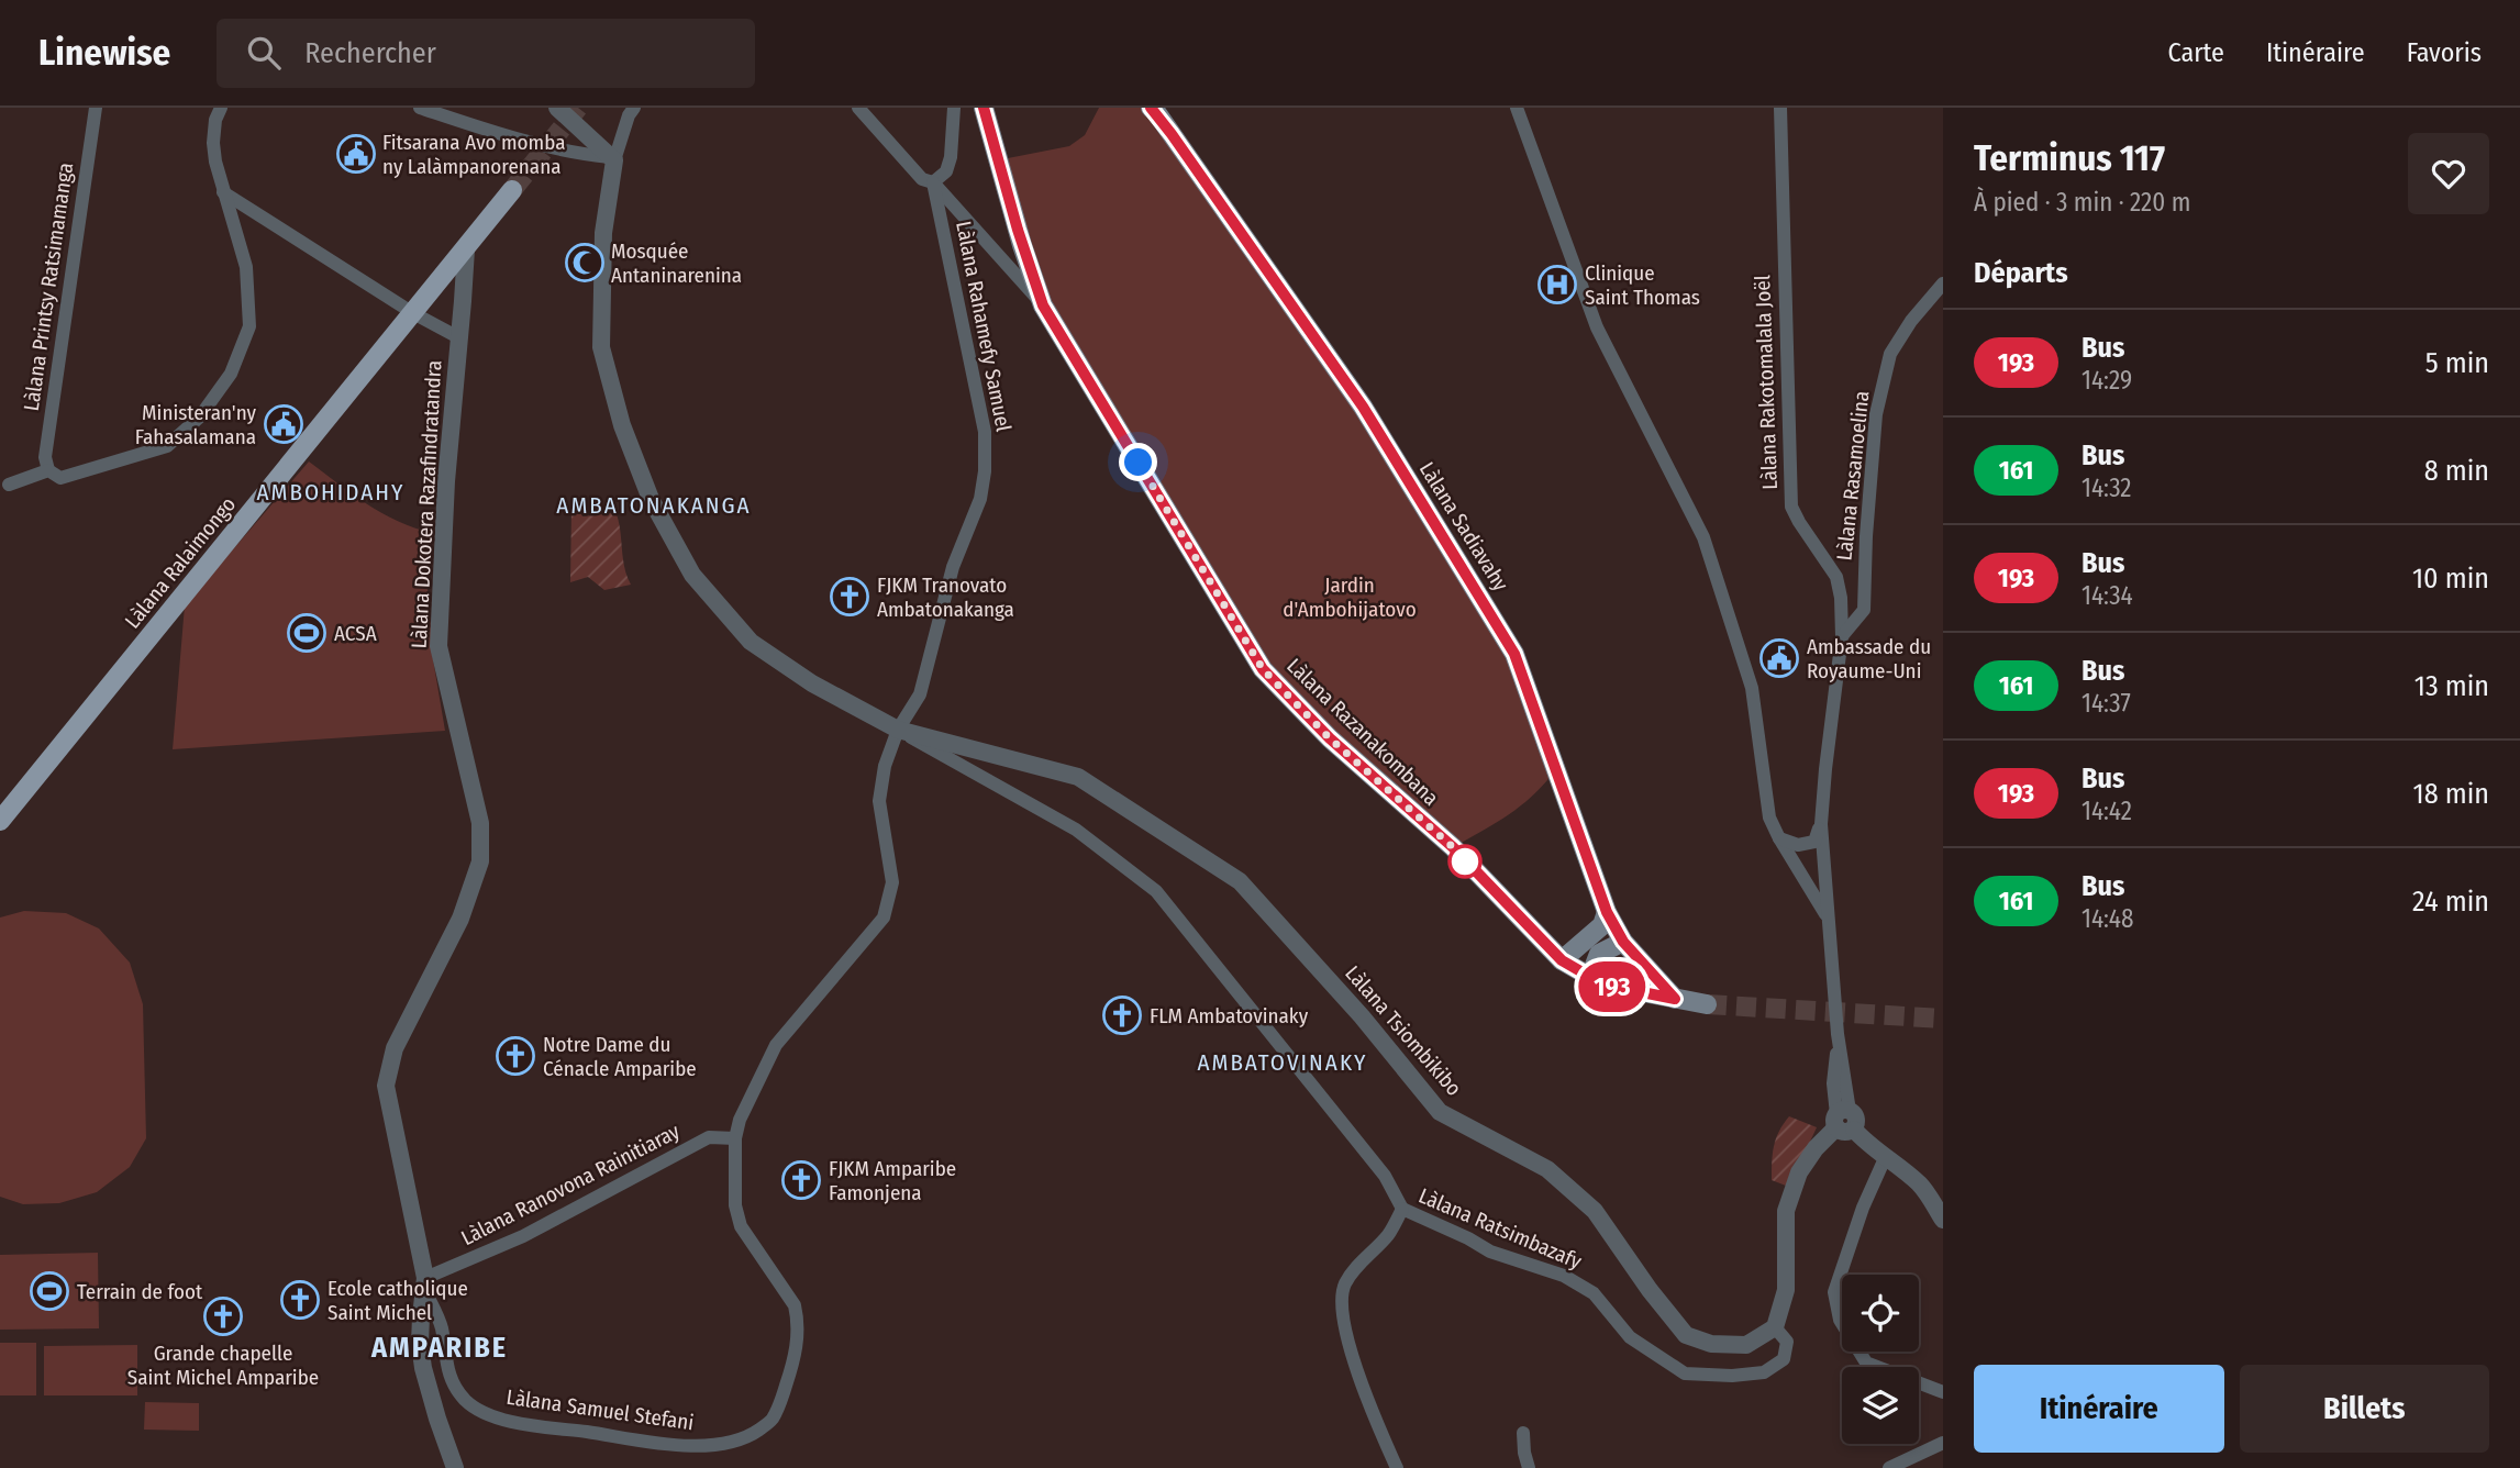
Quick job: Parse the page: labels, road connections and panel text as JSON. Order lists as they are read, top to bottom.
{
  "streets": {
    "main road": ["Làlana Sadiavahy", "Làlana Ralaimongo", "Làlana Razanakombana"],
    "street": [
      "Làlana Printsy Ratsimamanga",
      "Làlana Rahamefy Samuel",
      "Làlana Rakotomalala Joël",
      "Làlana Rasamoelina",
      "Làlana Dokotera Razafindratandra",
      "Làlana Tsiombikibo",
      "Làlana Ranovona Rainitiaray",
      "Làlana Ratsimbazafy",
      "Làlana Samuel Stefani"
    ]
  },
  "crossings": [
    ["Làlana Rahamefy Samuel", "Làlana Tsiombikibo"],
    ["Làlana Rahamefy Samuel", "Làlana Samuel Stefani"],
    ["Làlana Rakotomalala Joël", "Làlana Rasamoelina"],
    ["Làlana Dokotera Razafindratandra", "Làlana Ralaimongo"],
    ["Làlana Dokotera Razafindratandra", "Làlana Ranovona Rainitiaray"],
    ["Làlana Dokotera Razafindratandra", "Làlana Samuel Stefani"],
    ["Làlana Sadiavahy", "Làlana Razanakombana"],
    ["Làlana Tsiombikibo", "Làlana Ratsimbazafy"],
    ["Làlana Tsiombikibo", "Làlana Samuel Stefani"],
    ["Làlana Ranovona Rainitiaray", "Làlana Samuel Stefani"]
  ],
  "districts": [
    "AMBOHIDAHY",
    "AMBATONAKANGA",
    "AMBATOVINAKY",
    "AMPARIBE"
  ],
  "parks": ["Jardin d'Ambohijatovo"],
  "places": {
    "public building": ["Fitsarana Avo momba ny Lalàmpanorenana", "Ministeran'ny Fahasalamana", "Ambassade du Royaume-Uni"],
    "mosque": ["Mosquée Antaninarenina"],
    "hospital": ["Clinique Saint Thomas"],
    "church": [
      "FJKM Tranovato Ambatonakanga",
      "FLM Ambatovinaky",
      "Notre Dame du Cénacle Amparibe",
      "FJKM Amparibe Famonjena",
      "Ecole catholique Saint Michel",
      "Grande chapelle Saint Michel Amparibe"
    ],
    "sports": ["ACSA", "Terrain de foot"]
  },
  "lines": ["bus line 193"],
  "page": {
    "header": "Linewise",
    "search": "Rechercher",
    "nav": ["Carte", "Itinéraire", "Favoris"],
    "on_map": "193",
    "heading": [
      ["Terminus 117", "À pied · 3 min · 220 m"],
      "Départs"
    ],
    "list": [
      {
        "mark": "193",
        "name": "Bus",
        "note": "14:29",
        "value": "5 min"
      },
      {
        "mark": "161",
        "name": "Bus",
        "note": "14:32",
        "value": "8 min"
      },
      {
        "mark": "193",
        "name": "Bus",
        "note": "14:34",
        "value": "10 min"
      },
      {
        "mark": "161",
        "name": "Bus",
        "note": "14:37",
        "value": "13 min"
      },
      {
        "mark": "193",
        "name": "Bus",
        "note": "14:42",
        "value": "18 min"
      },
      {
        "mark": "161",
        "name": "Bus",
        "note": "14:48",
        "value": "24 min"
      }
    ],
    "buttons": ["Itinéraire", "Billets"]
  }
}
